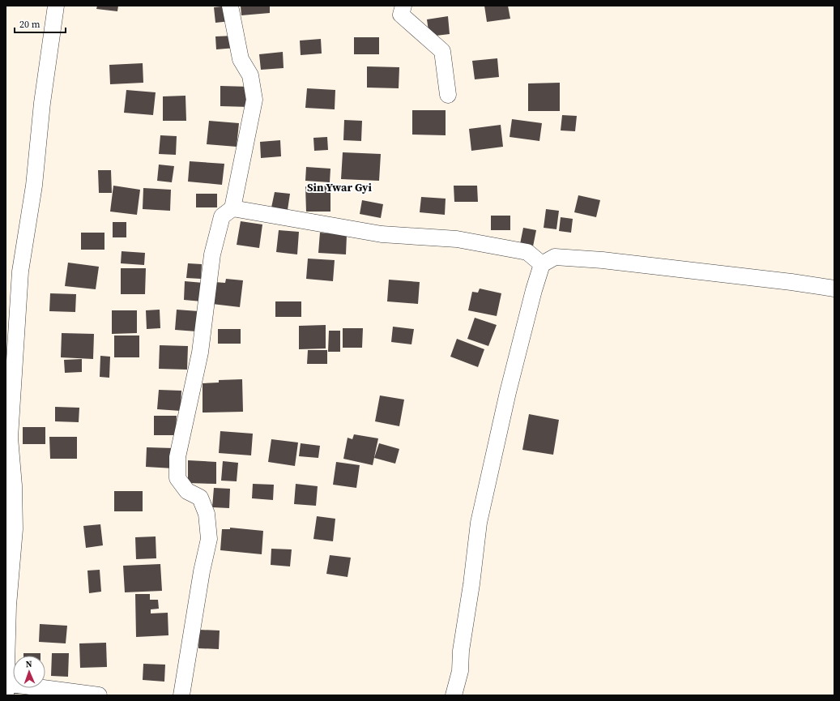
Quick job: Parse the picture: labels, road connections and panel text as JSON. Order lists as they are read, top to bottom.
{
  "districts": ["Sin Ywar Gyi"],
  "scale_bar": "20 m",
  "north": "top"
}
